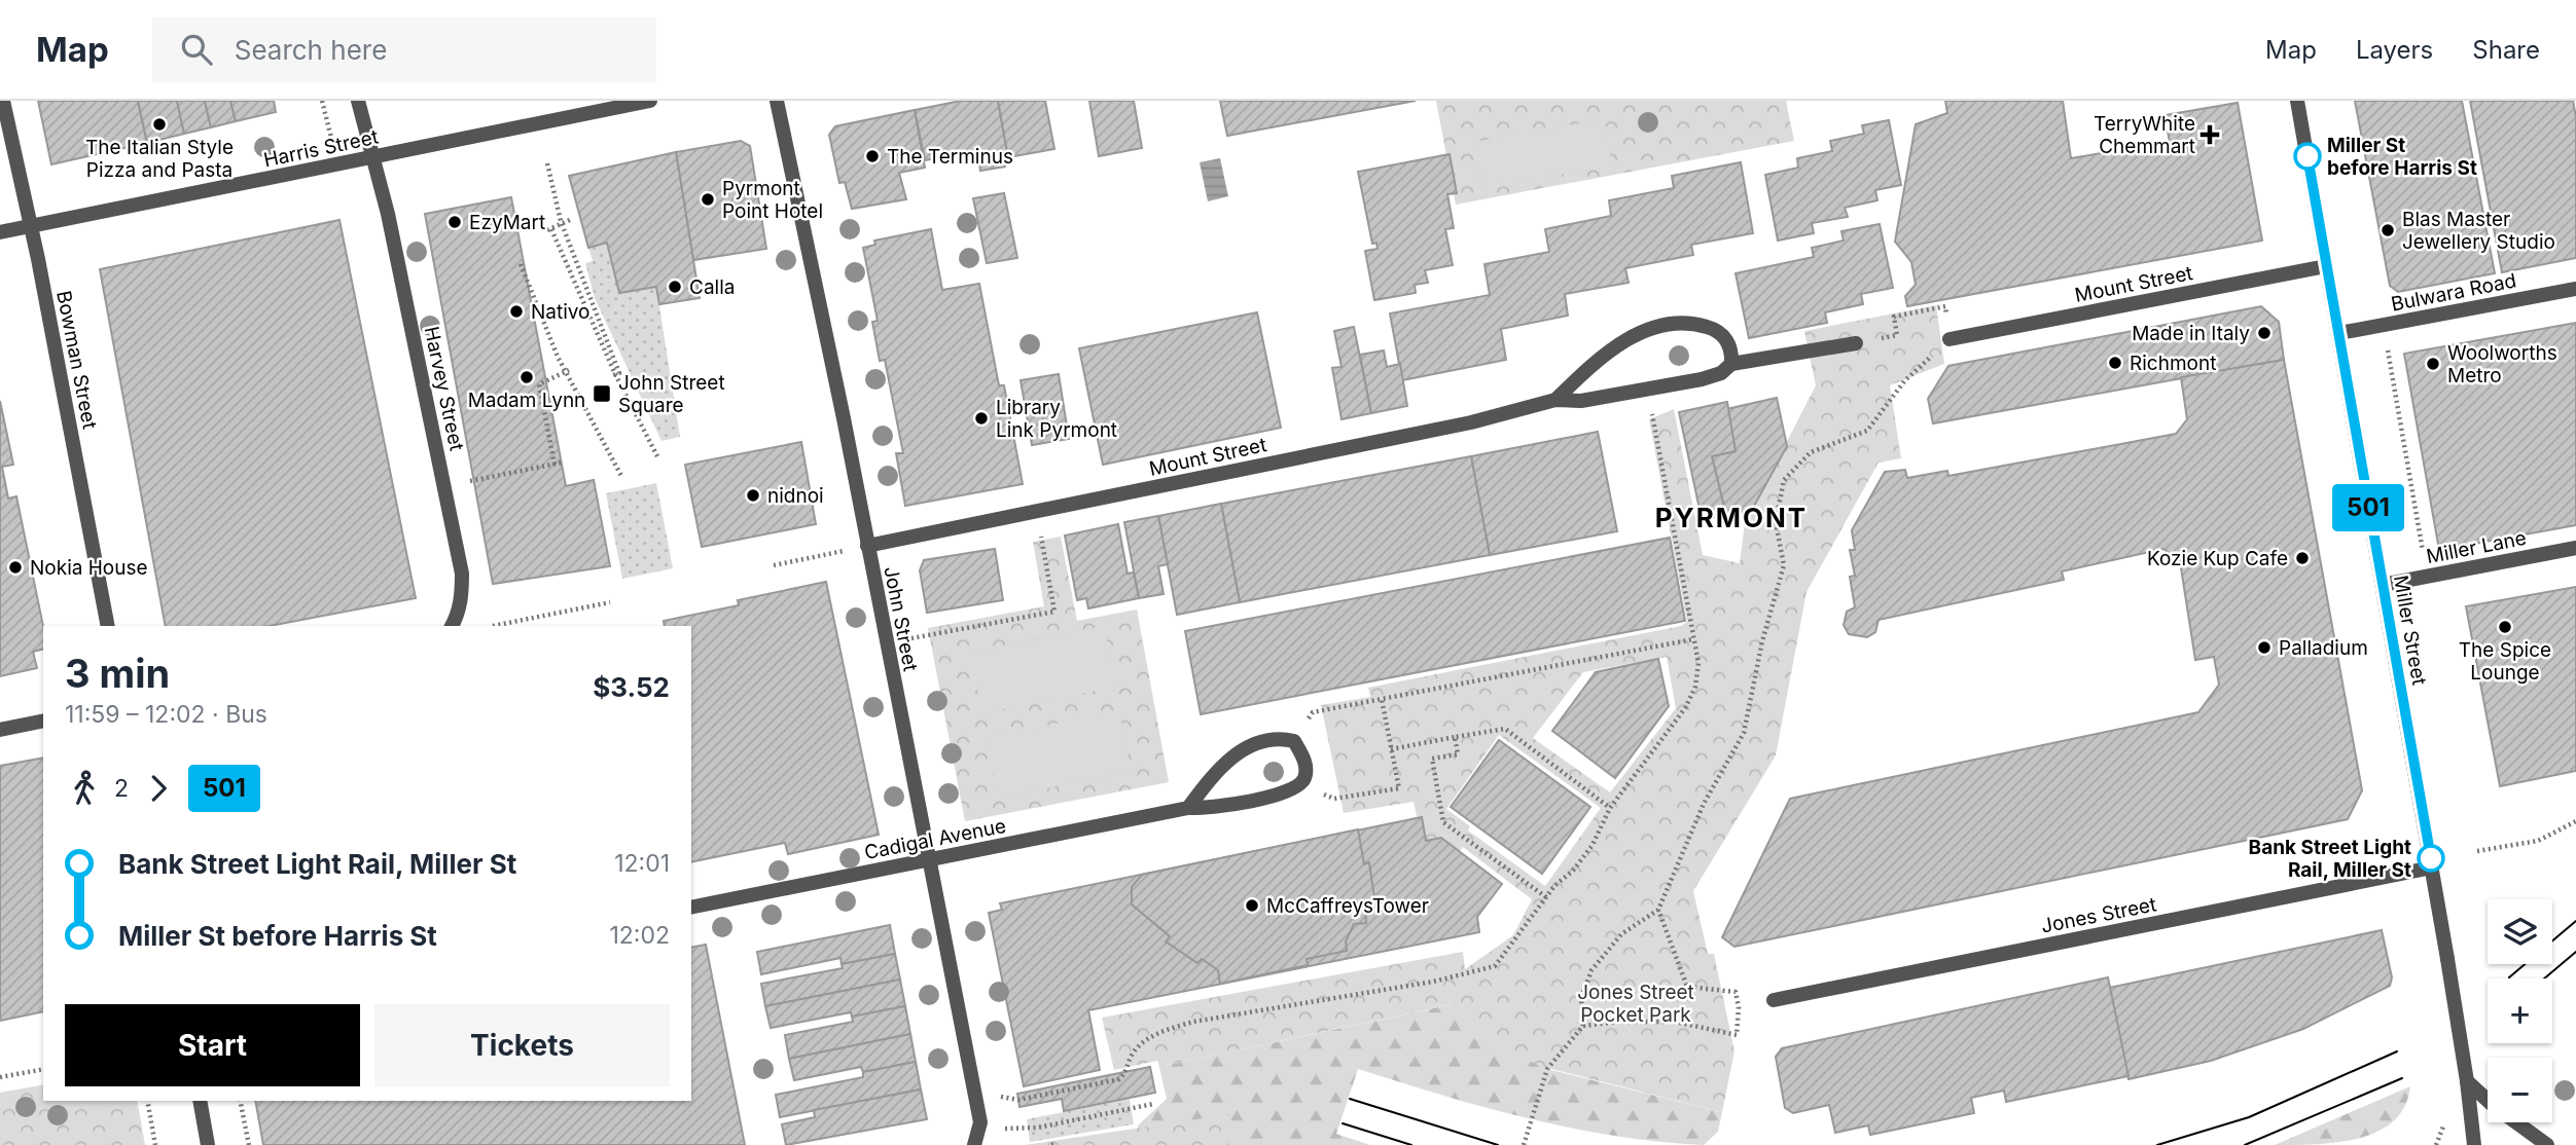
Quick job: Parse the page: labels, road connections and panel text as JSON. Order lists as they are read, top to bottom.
{
  "streets": {
    "street": [
      "Harris Street",
      "Mount Street",
      "Bulwara Road",
      "Bowman Street",
      "Harvey Street",
      "Miller Lane",
      "John Street",
      "Miller Street",
      "Cadigal Avenue",
      "Jones Street"
    ]
  },
  "crossings": [
    ["Harris Street", "Bowman Street"],
    ["Harris Street", "Harvey Street"],
    ["Mount Street", "John Street"],
    ["Mount Street", "Miller Street"],
    ["Bulwara Road", "Miller Street"],
    ["Miller Lane", "Miller Street"],
    ["John Street", "Cadigal Avenue"],
    ["Miller Street", "Jones Street"]
  ],
  "districts": ["PYRMONT"],
  "parks": ["Jones Street Pocket Park"],
  "places": {
    "other": [
      "The Italian Style Pizza and Pasta",
      "The Terminus",
      "Miller St before Harris St",
      "Pyrmont Point Hotel",
      "EzyMart",
      "Blas Master Jewellery Studio",
      "Calla",
      "Nativo",
      "Made in Italy",
      "Richmont",
      "Woolworths Metro",
      "Madam Lynn",
      "Library Link Pyrmont",
      "nidnoi",
      "Kozie Kup Cafe",
      "Nokia House",
      "The Spice Lounge",
      "Palladium",
      "Bank Street Light Rail, Miller St",
      "McCaffreysTower"
    ],
    "health": ["TerryWhite Chemmart"],
    "transit": ["John Street Square"]
  },
  "lines": ["bus line 501"],
  "page": {
    "header": "Map",
    "search": "Search here",
    "nav": ["Map", "Layers", "Share"],
    "on_map": "501",
    "heading": ["3 min", "11:59 – 12:02 · Bus", "$3.52"],
    "legs": ["2", "501"],
    "list": [
      {
        "name": "Bank Street Light Rail, Miller St",
        "value": "12:01"
      },
      {
        "name": "Miller St before Harris St",
        "value": "12:02"
      }
    ],
    "map_buttons": ["+", "−"],
    "buttons": ["Start", "Tickets"]
  }
}
